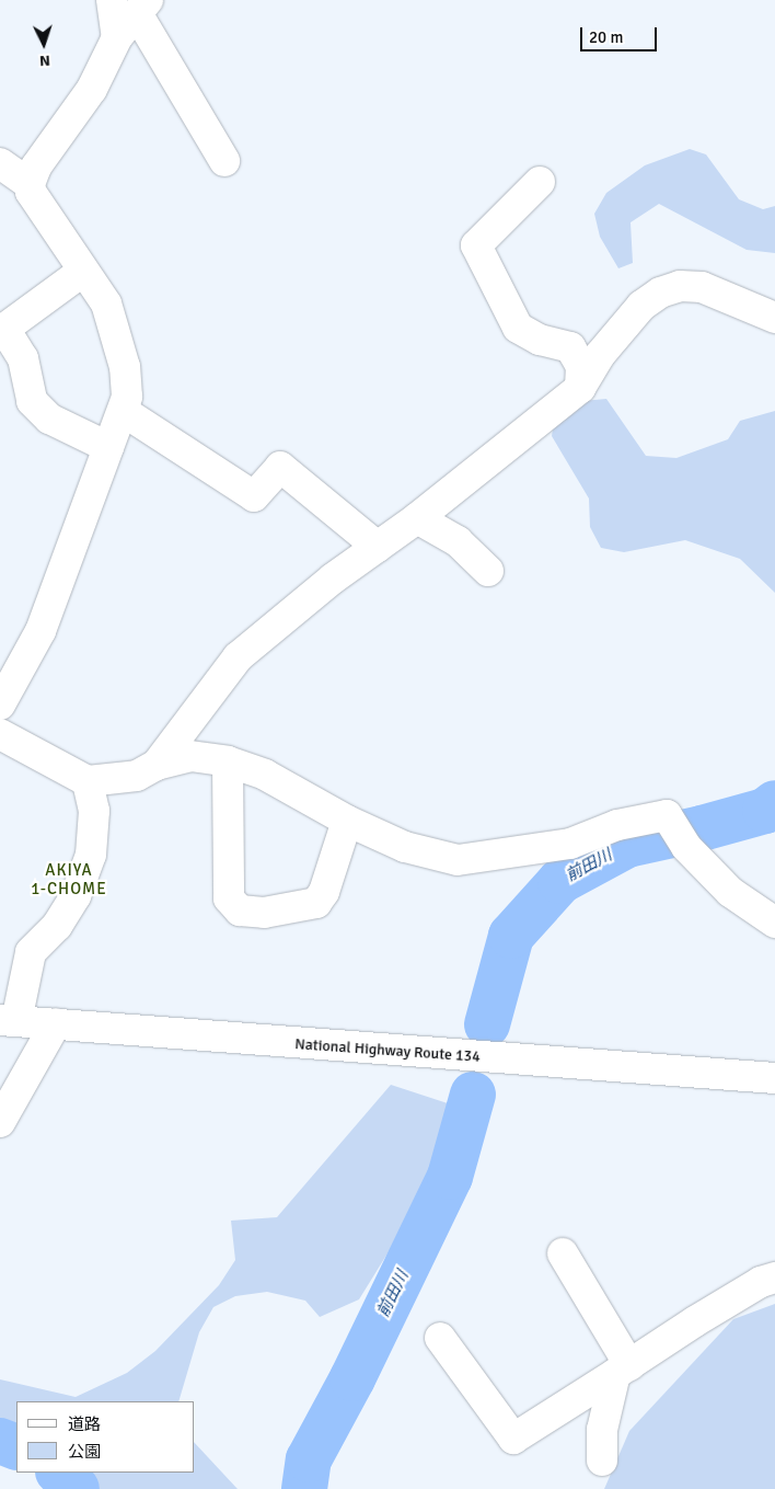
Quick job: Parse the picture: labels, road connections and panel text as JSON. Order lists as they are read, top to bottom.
{
  "streets": {
    "main road": ["National Highway Route 134"]
  },
  "districts": ["AKIYA 1-CHOME"],
  "water": ["前田川"],
  "legend": ["道路", "公園"],
  "scale_bar": "20 m",
  "north": "bottom"
}
